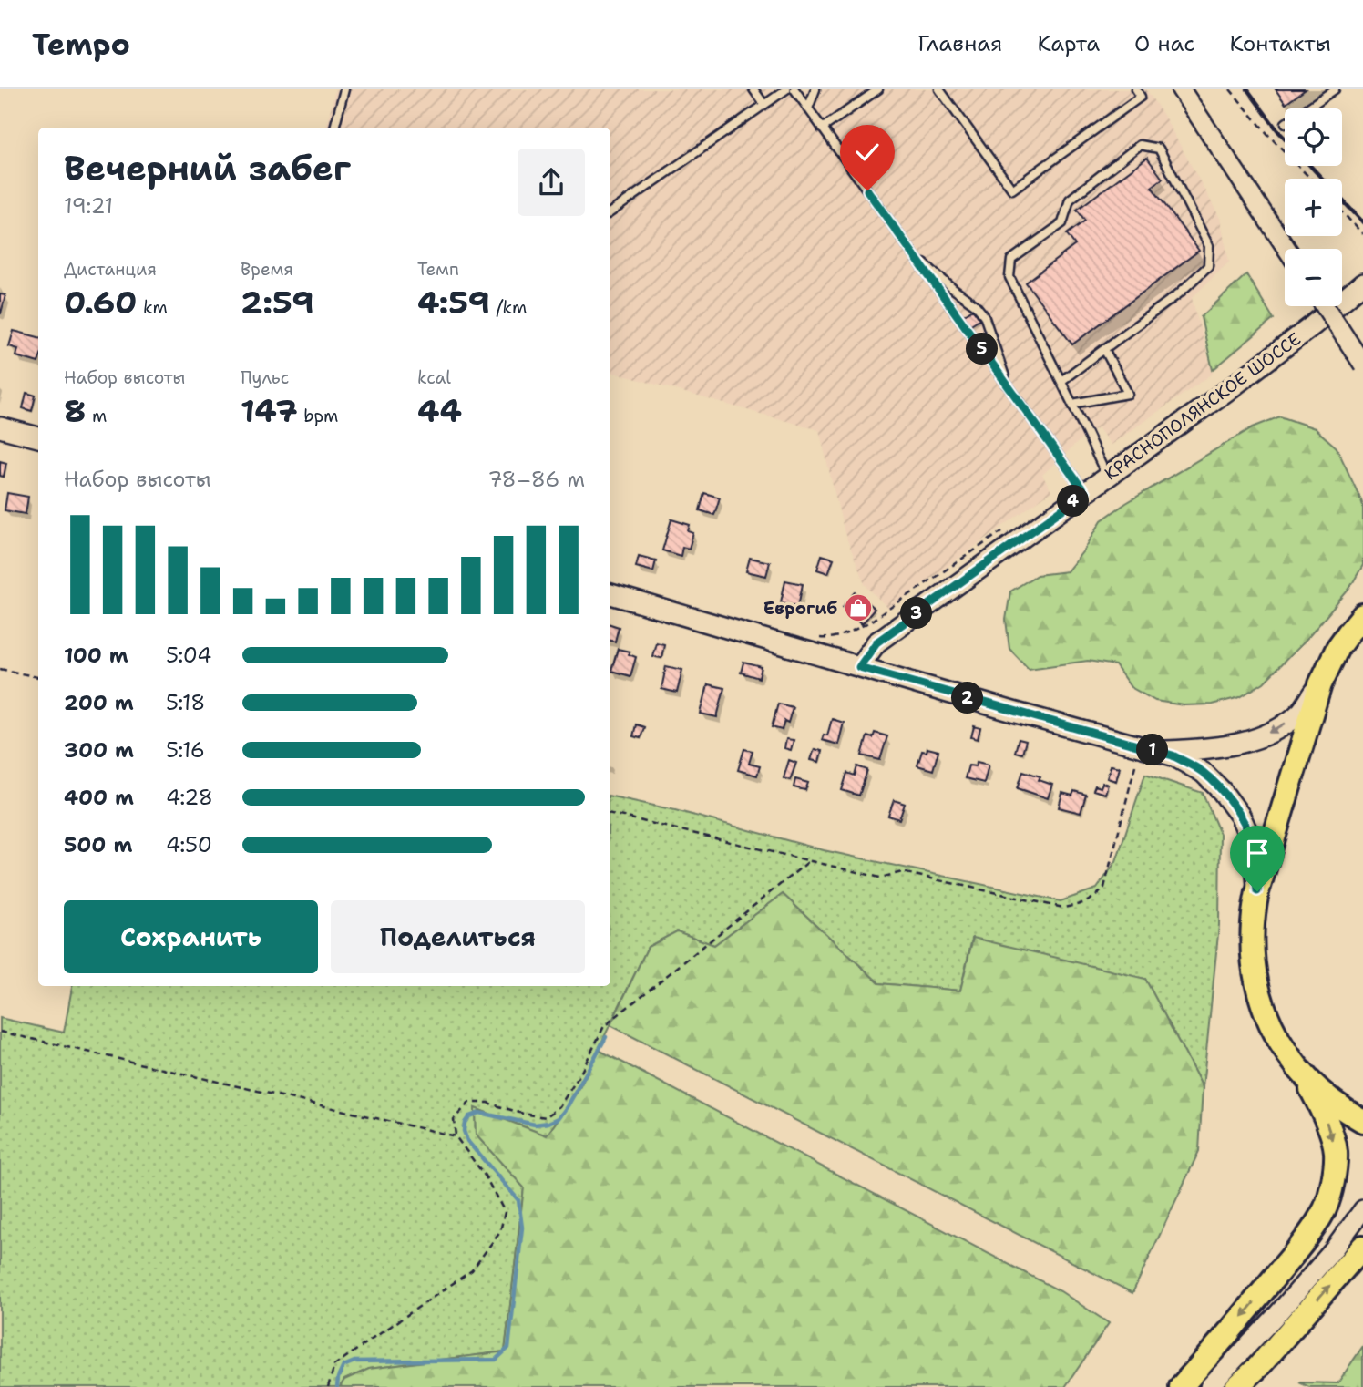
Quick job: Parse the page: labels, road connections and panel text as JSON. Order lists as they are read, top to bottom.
{
  "streets": {
    "main road": ["КРАСНОПОЛЯНСКОЕ ШОССЕ"]
  },
  "places": {
    "shop": ["Еврогиб"]
  },
  "page": {
    "header": "Tempo",
    "nav": [
      "Главная",
      "Карта",
      "О нас",
      "Контакты"
    ],
    "map_buttons": ["+", "−"],
    "heading": ["Вечерний забег", "19:21"],
    "stats": [
      ["Дистанция", "0.60 km"],
      ["Время", "2:59"],
      ["Темп", "4:59 /km"],
      ["Набор высоты", "8 m"],
      ["Пульс", "147 bpm"],
      ["kcal", "44"]
    ],
    "pins": [
      "5",
      "4",
      "3",
      "2",
      "1"
    ],
    "chart": ["Набор высоты", "78–86 m"],
    "list": [
      {
        "name": "100 m",
        "note": "5:04"
      },
      {
        "name": "200 m",
        "note": "5:18"
      },
      {
        "name": "300 m",
        "note": "5:16"
      },
      {
        "name": "400 m",
        "note": "4:28"
      },
      {
        "name": "500 m",
        "note": "4:50"
      }
    ],
    "buttons": ["Сохранить", "Поделиться"]
  }
}
